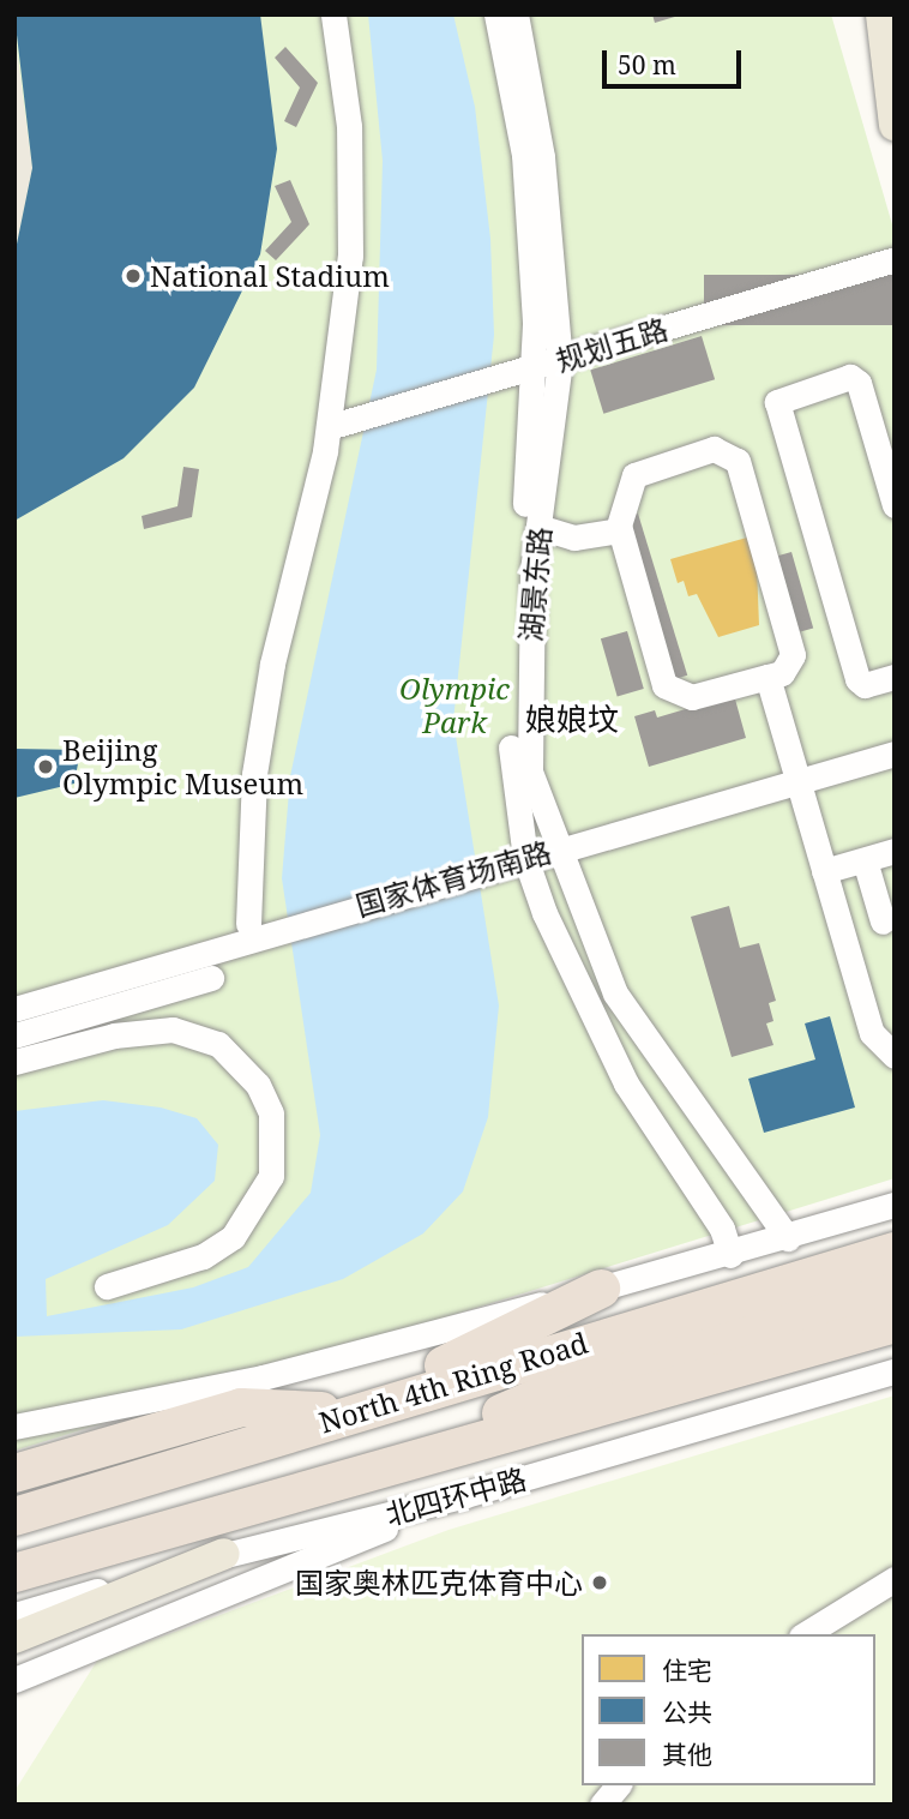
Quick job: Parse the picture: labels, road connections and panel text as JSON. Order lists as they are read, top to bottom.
{
  "streets": {
    "highway": ["North 4th Ring Road"],
    "street": [
      "规划五路",
      "湖景东路",
      "国家体育场南路",
      "北四环中路"
    ]
  },
  "crossings": [
    ["规划五路", "湖景东路"],
    ["湖景东路", "国家体育场南路"]
  ],
  "districts": ["娘娘坟"],
  "parks": ["Olympic Park"],
  "places": ["National Stadium", "Beijing Olympic Museum", "国家奥林匹克体育中心"],
  "legend": ["住宅", "公共", "其他"],
  "scale_bar": "50 m"
}
